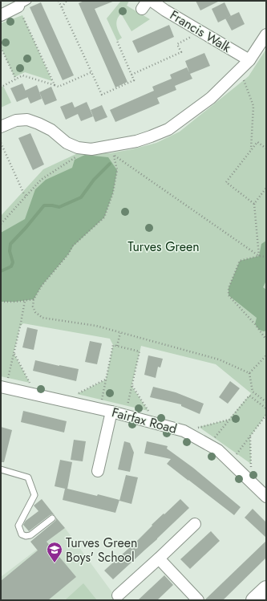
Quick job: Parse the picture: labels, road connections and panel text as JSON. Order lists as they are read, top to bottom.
{
  "streets": {
    "street": ["Francis Walk", "Fairfax Road"]
  },
  "parks": ["Turves Green"],
  "places": {
    "school or university": ["Turves Green Boys' School"]
  }
}
